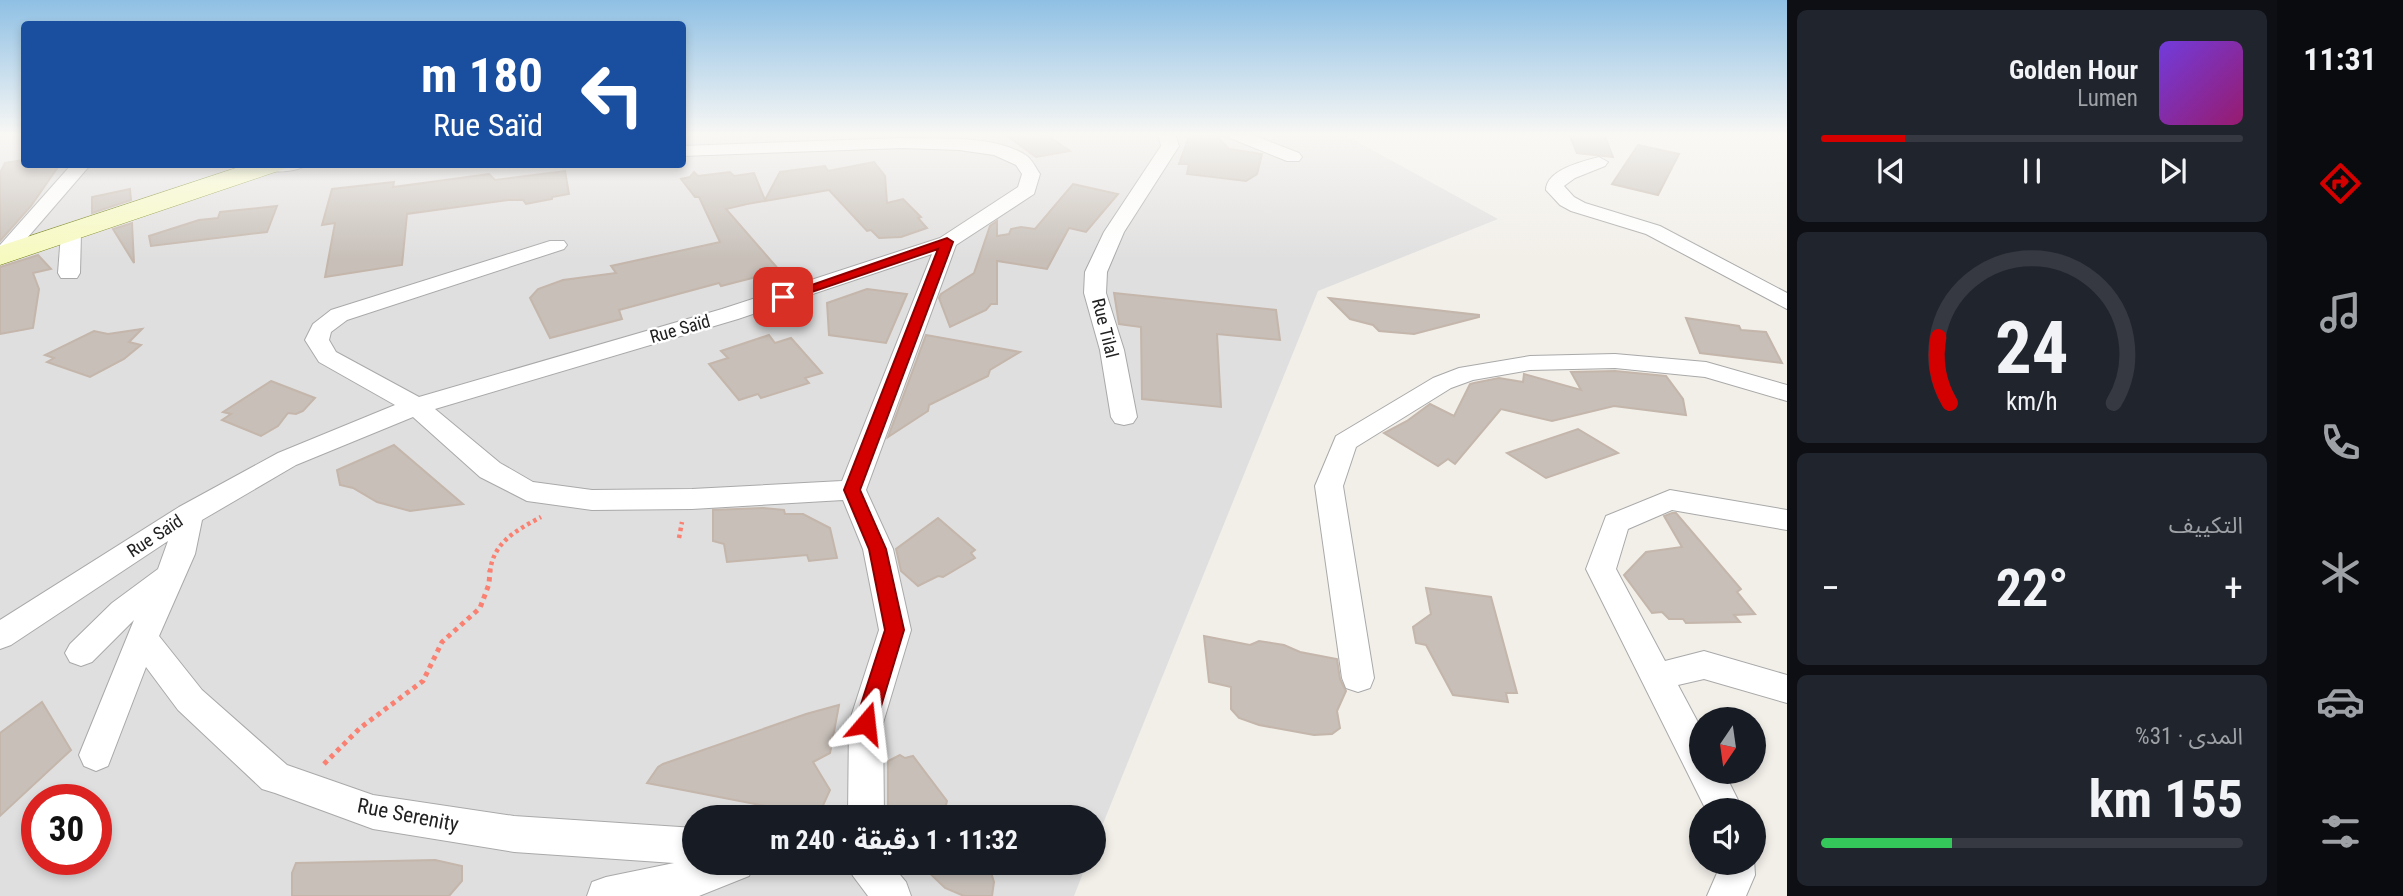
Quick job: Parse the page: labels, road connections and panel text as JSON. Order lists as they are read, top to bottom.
{
  "streets": {
    "street": ["Rue Tilal", "Rue Saïd", "Rue Serenity"]
  },
  "north": "bottom",
  "page": {
    "tabs": "11:31",
    "turn": ["180 m", "Rue Saïd"],
    "song": ["Golden Hour", "Lumen"],
    "tile": [
      "التكييف",
      ["المدى · 31%", "155 km"]
    ],
    "heat": ["−", "22°", "+"],
    "limit": "30",
    "trip": "11:32 · 1 دقيقة · 240 m",
    "gauge": ["24", "km/h"]
  }
}
